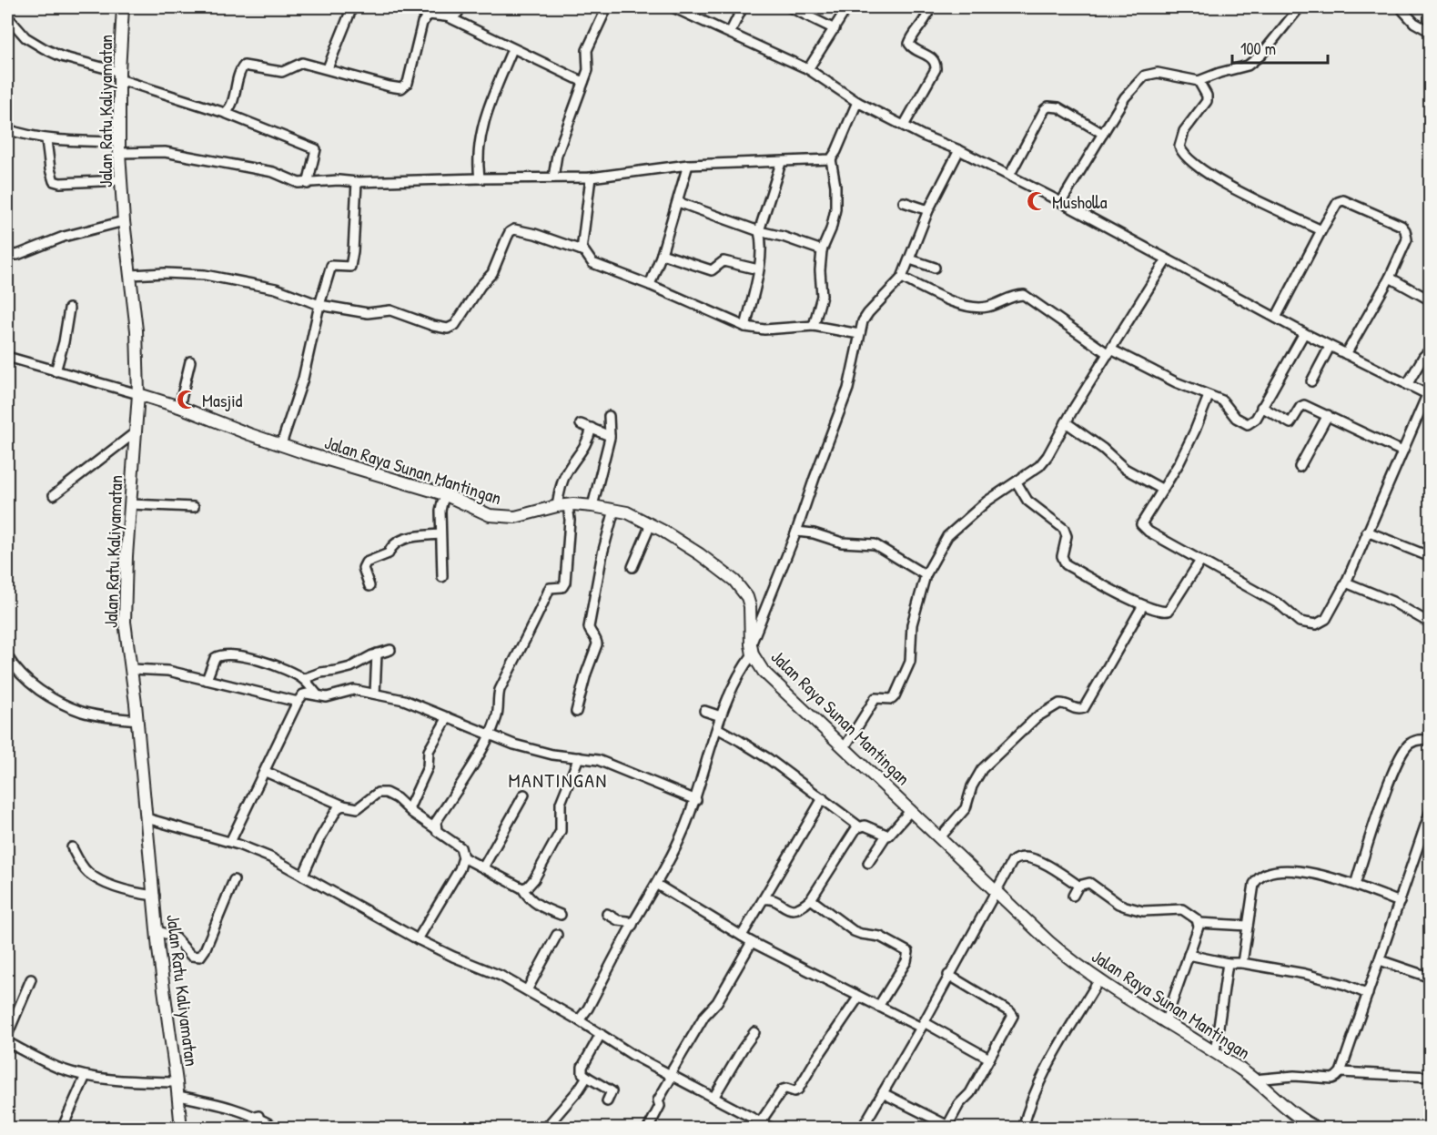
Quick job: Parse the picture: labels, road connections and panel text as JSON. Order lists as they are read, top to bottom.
{
  "streets": {
    "main road": ["Jalan Ratu Kaliyamatan", "Jalan Raya Sunan Mantingan"]
  },
  "crossings": [
    ["Jalan Ratu Kaliyamatan", "Jalan Raya Sunan Mantingan"]
  ],
  "districts": ["MANTINGAN"],
  "places": {
    "mosque": ["Musholla", "Masjid"]
  },
  "scale_bar": "100 m"
}
